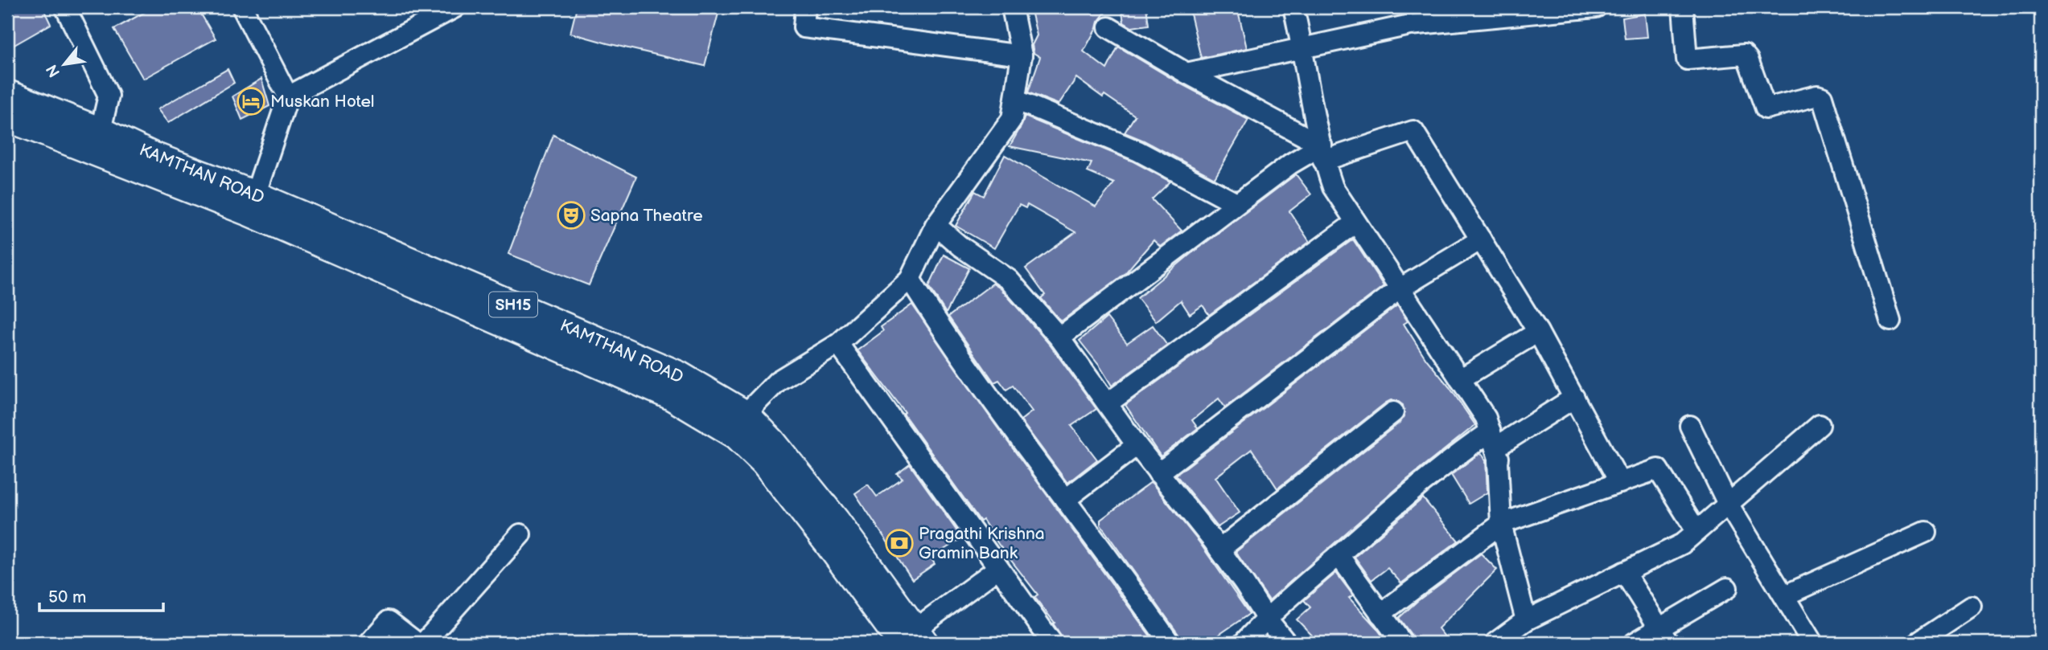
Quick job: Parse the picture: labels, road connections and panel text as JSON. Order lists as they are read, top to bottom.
{
  "streets": {
    "main road": ["KAMTHAN ROAD", "SH15"]
  },
  "places": {
    "hotel": ["Muskan Hotel"],
    "theatre": ["Sapna Theatre"],
    "bank": ["Pragathi Krishna Gramin Bank"]
  },
  "scale_bar": "50 m",
  "north": "bottom left"
}
